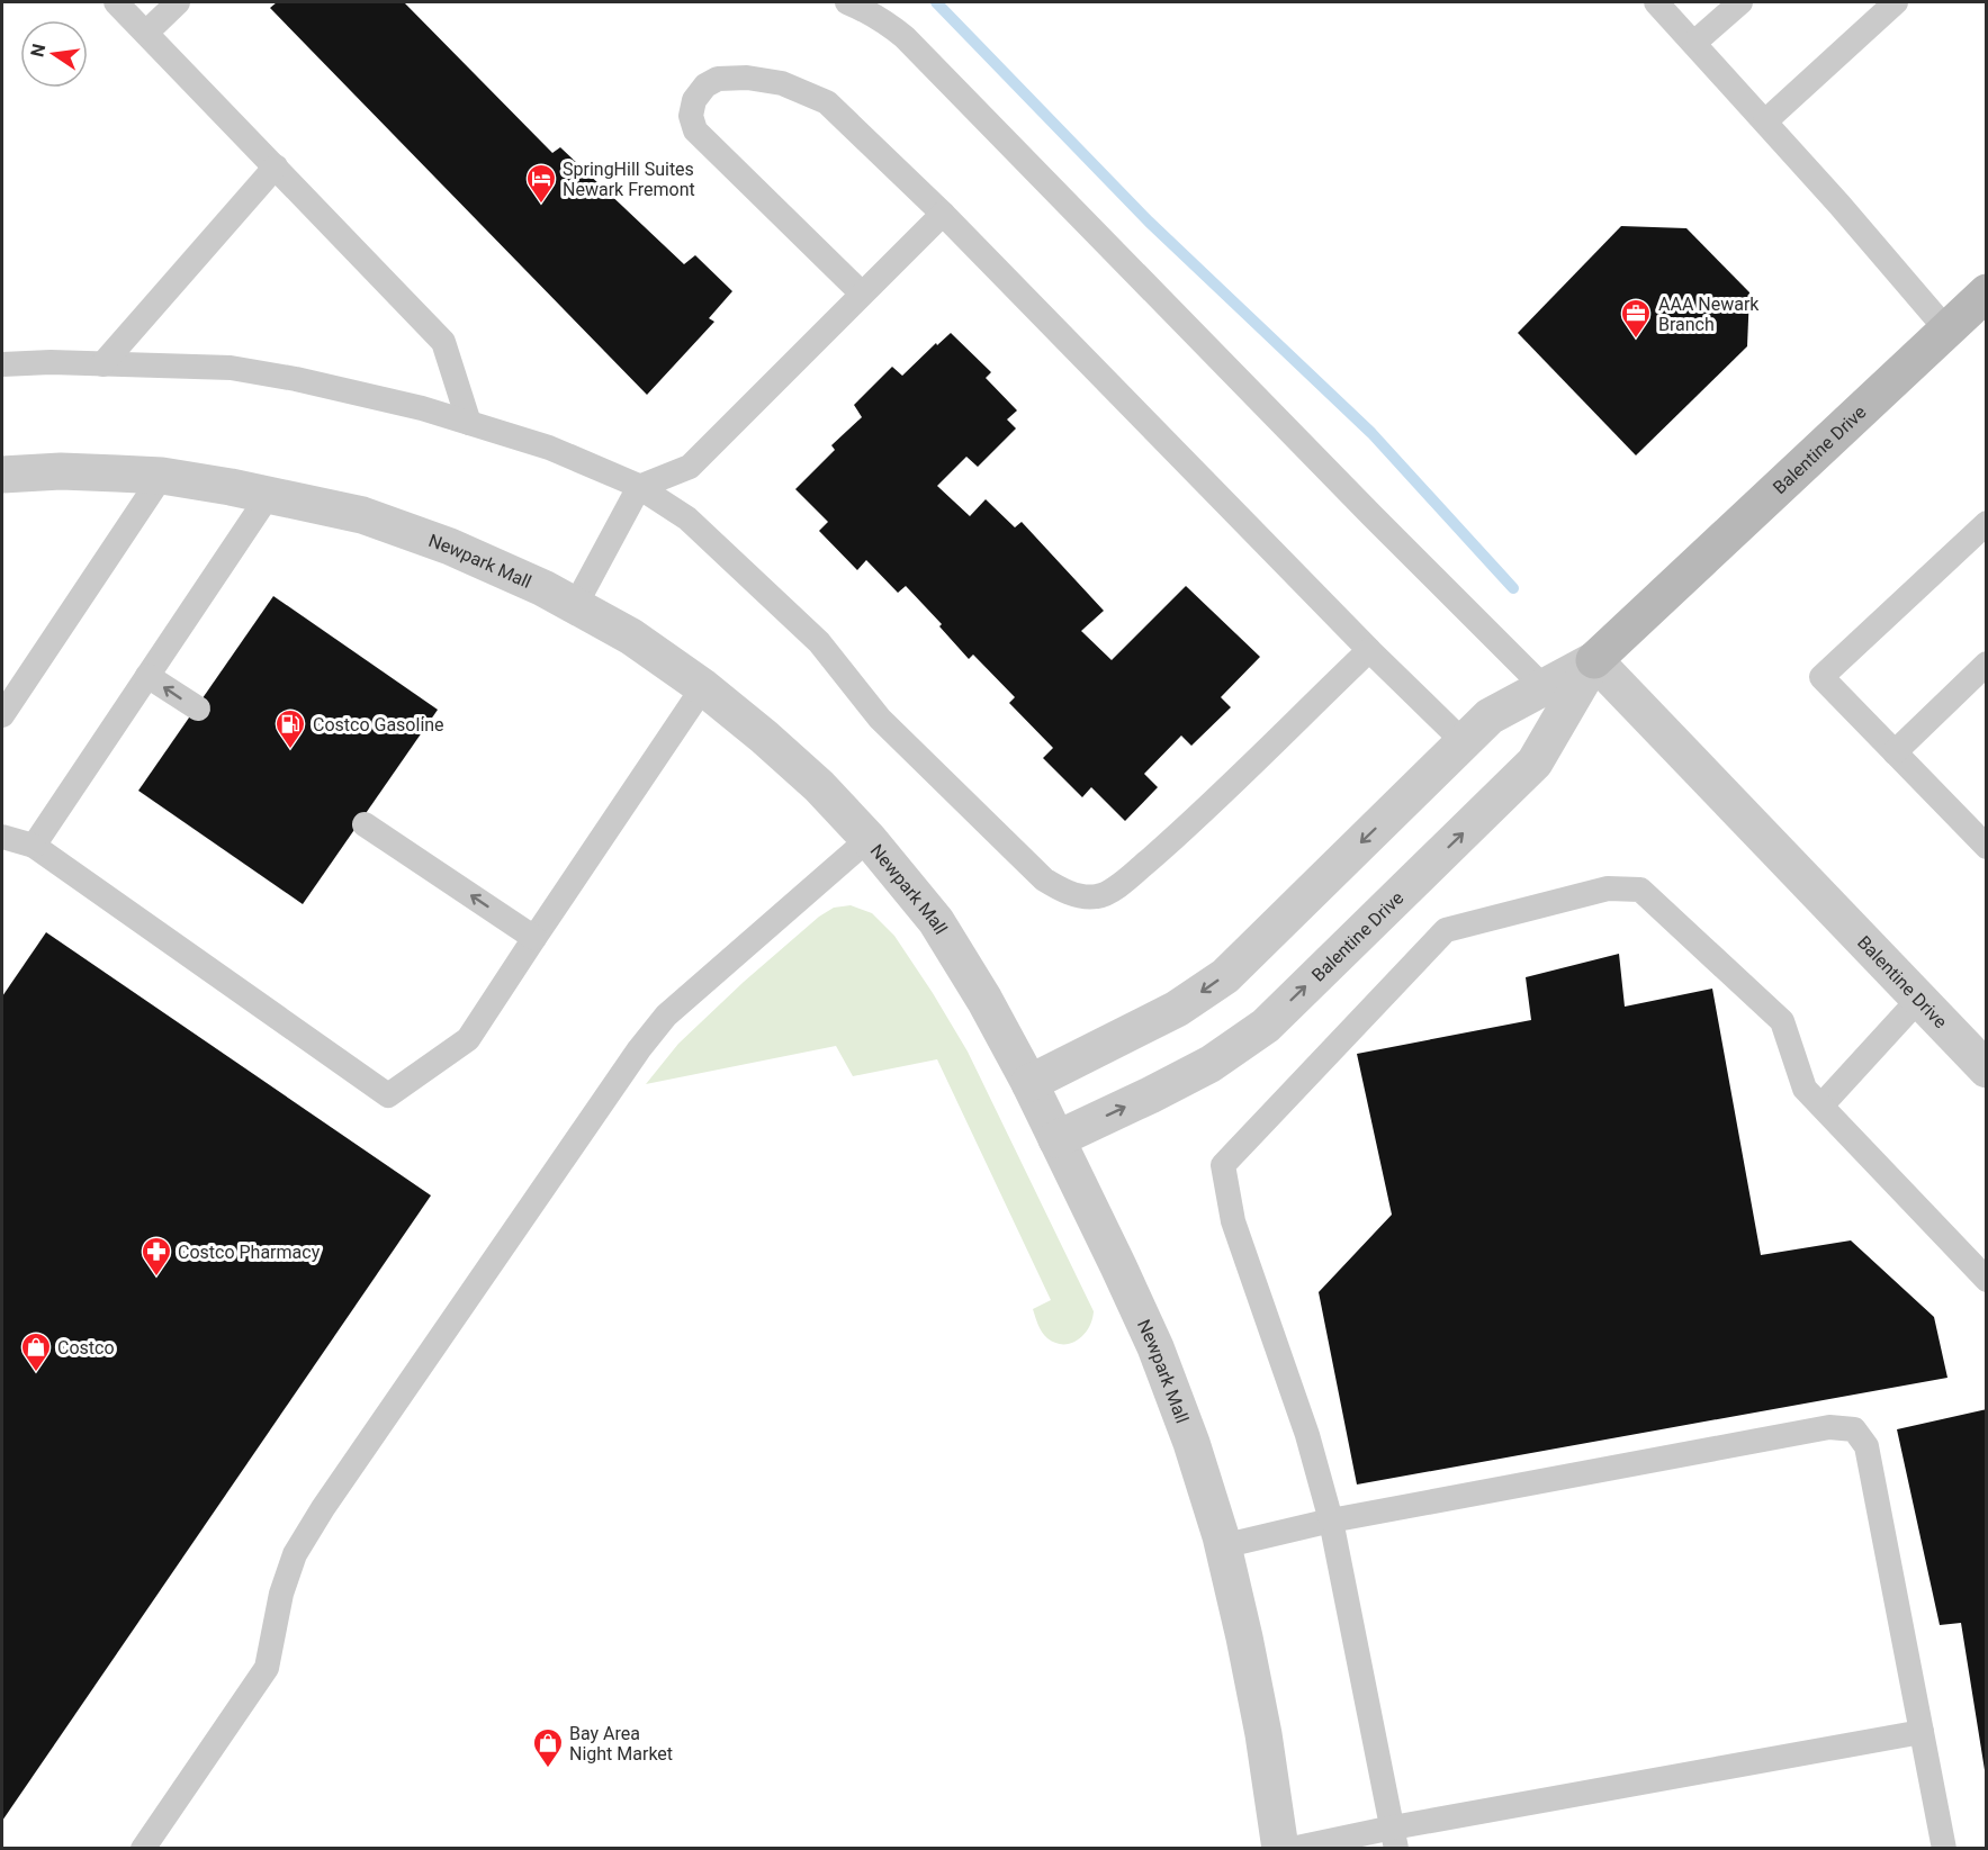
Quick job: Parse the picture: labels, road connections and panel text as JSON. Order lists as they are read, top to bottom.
{
  "streets": {
    "street": ["Balentine Drive", "Newpark Mall"]
  },
  "crossings": [
    ["Balentine Drive", "Newpark Mall"]
  ],
  "places": {
    "hotel": ["SpringHill Suites Newark Fremont"],
    "office": ["AAA Newark Branch"],
    "fuel station": ["Costco Gasoline"],
    "pharmacy": ["Costco Pharmacy"],
    "shop": ["Costco", "Bay Area Night Market"]
  },
  "north": "left"
}
